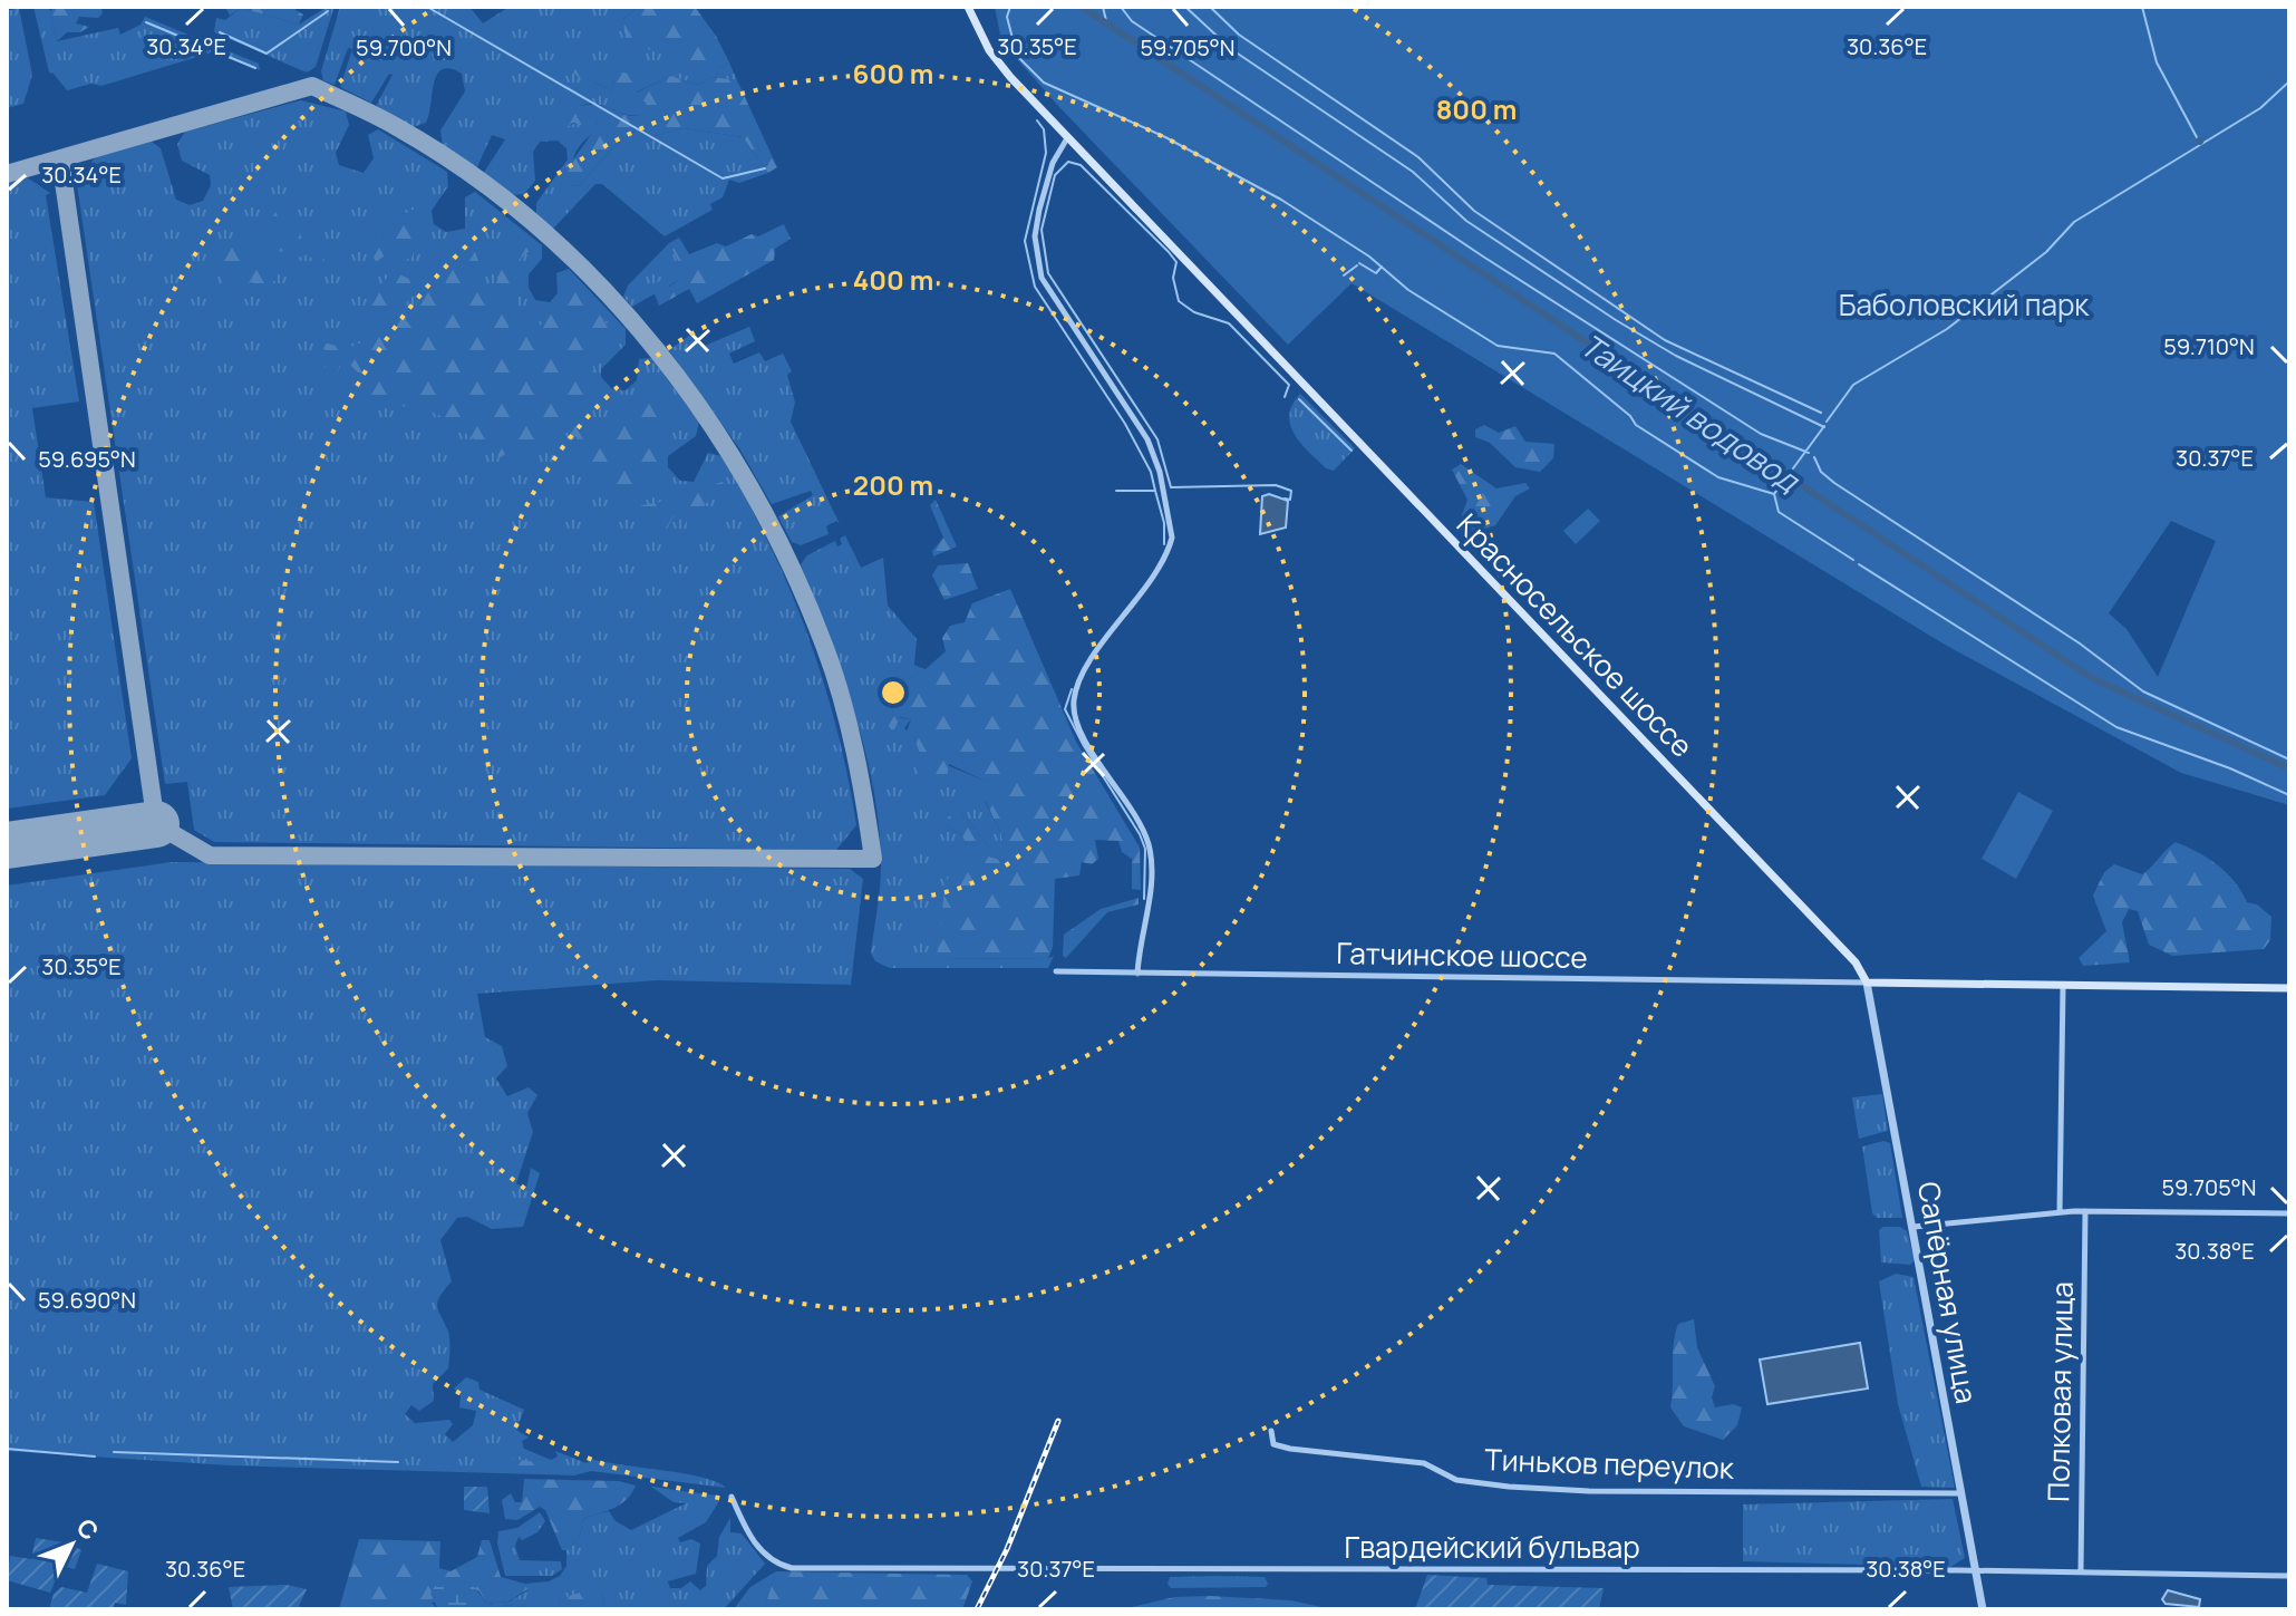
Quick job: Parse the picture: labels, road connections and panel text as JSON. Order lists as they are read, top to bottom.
{
  "streets": {
    "main road": ["Красносельское шоссе"],
    "street": [
      "Гатчинское шоссе",
      "Сапёрная улица",
      "Полковая улица",
      "Тиньков переулок",
      "Гвардейский бульвар"
    ]
  },
  "crossings": [
    ["Красносельское шоссе", "Гатчинское шоссе"],
    ["Красносельское шоссе", "Сапёрная улица"],
    ["Гатчинское шоссе", "Сапёрная улица"],
    ["Сапёрная улица", "Тиньков переулок"],
    ["Сапёрная улица", "Гвардейский бульвар"],
    ["Полковая улица", "Гвардейский бульвар"]
  ],
  "water": ["Таицкий водовод"],
  "parks": ["Баболовский парк"],
  "north": "top right",
  "coordinates": [
    "30.34°E",
    "30.35°E",
    "30.36°E",
    "59.700°N",
    "59.705°N",
    "59.710°N",
    "30.37°E",
    "59.695°N",
    "30.38°E",
    "59.690°N"
  ],
  "rings": [
    "600 m",
    "800 m",
    "400 m",
    "200 m"
  ]
}
